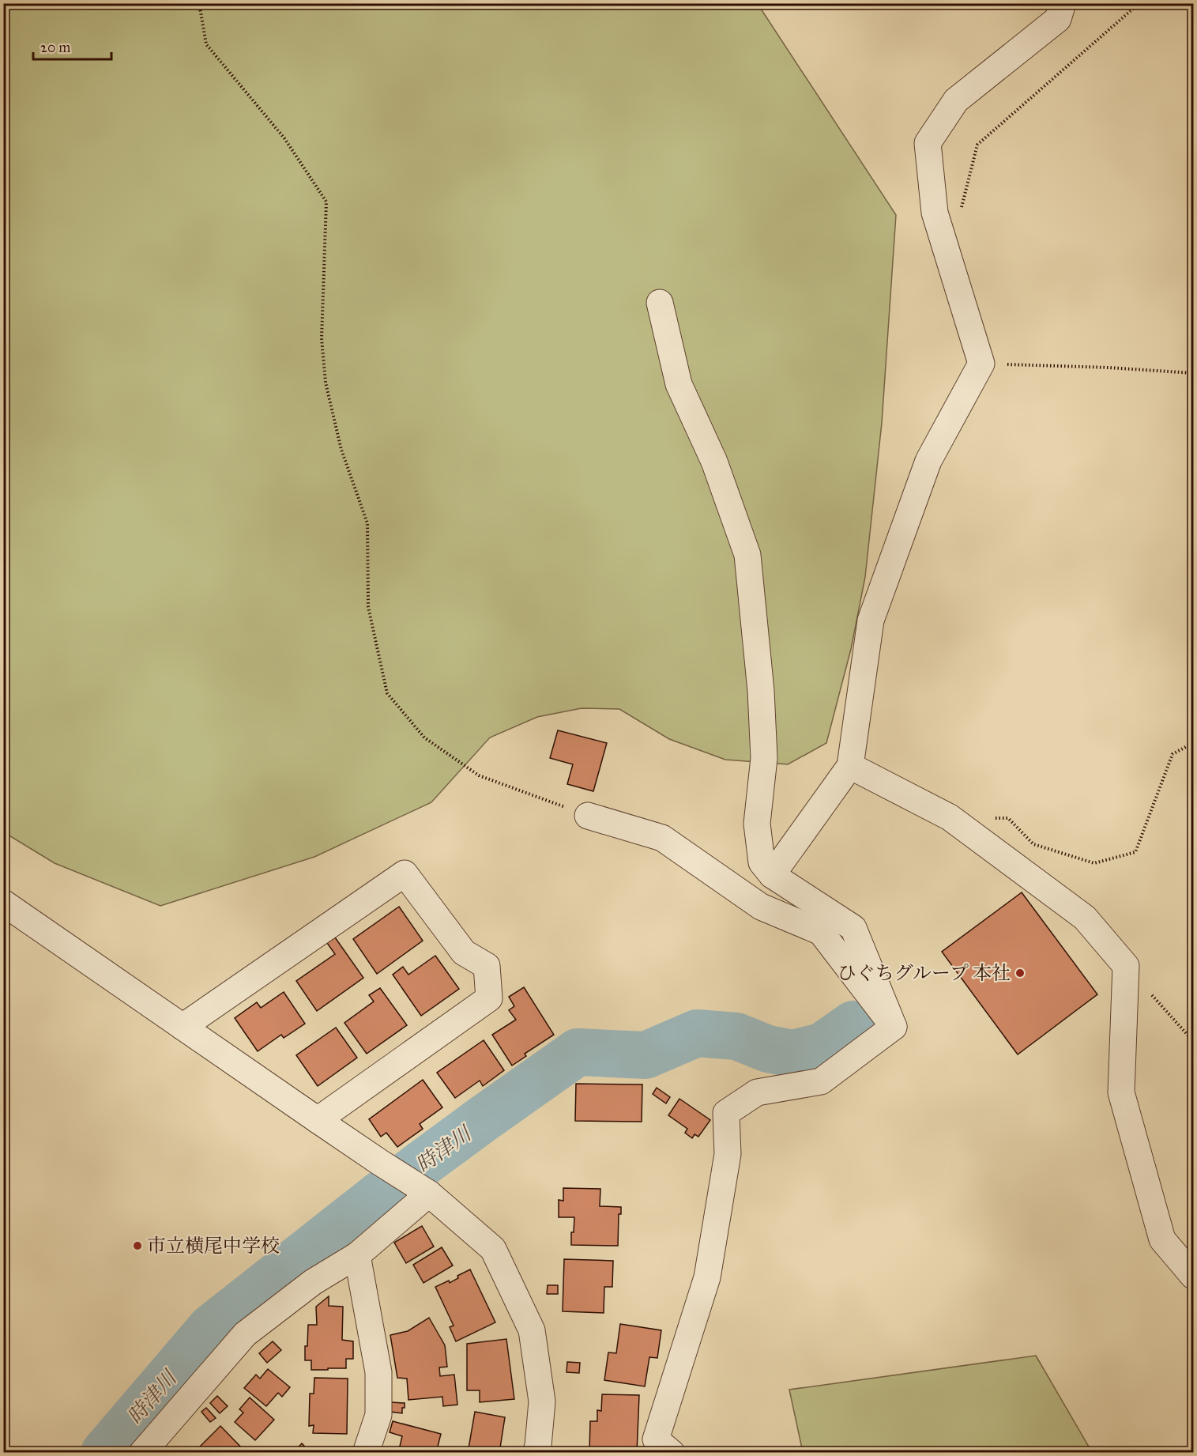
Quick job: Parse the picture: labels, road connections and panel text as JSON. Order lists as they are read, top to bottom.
{
  "water": ["時津川"],
  "places": ["ひぐちグループ 本社", "市立横尾中学校"],
  "scale_bar": "20 m"
}
